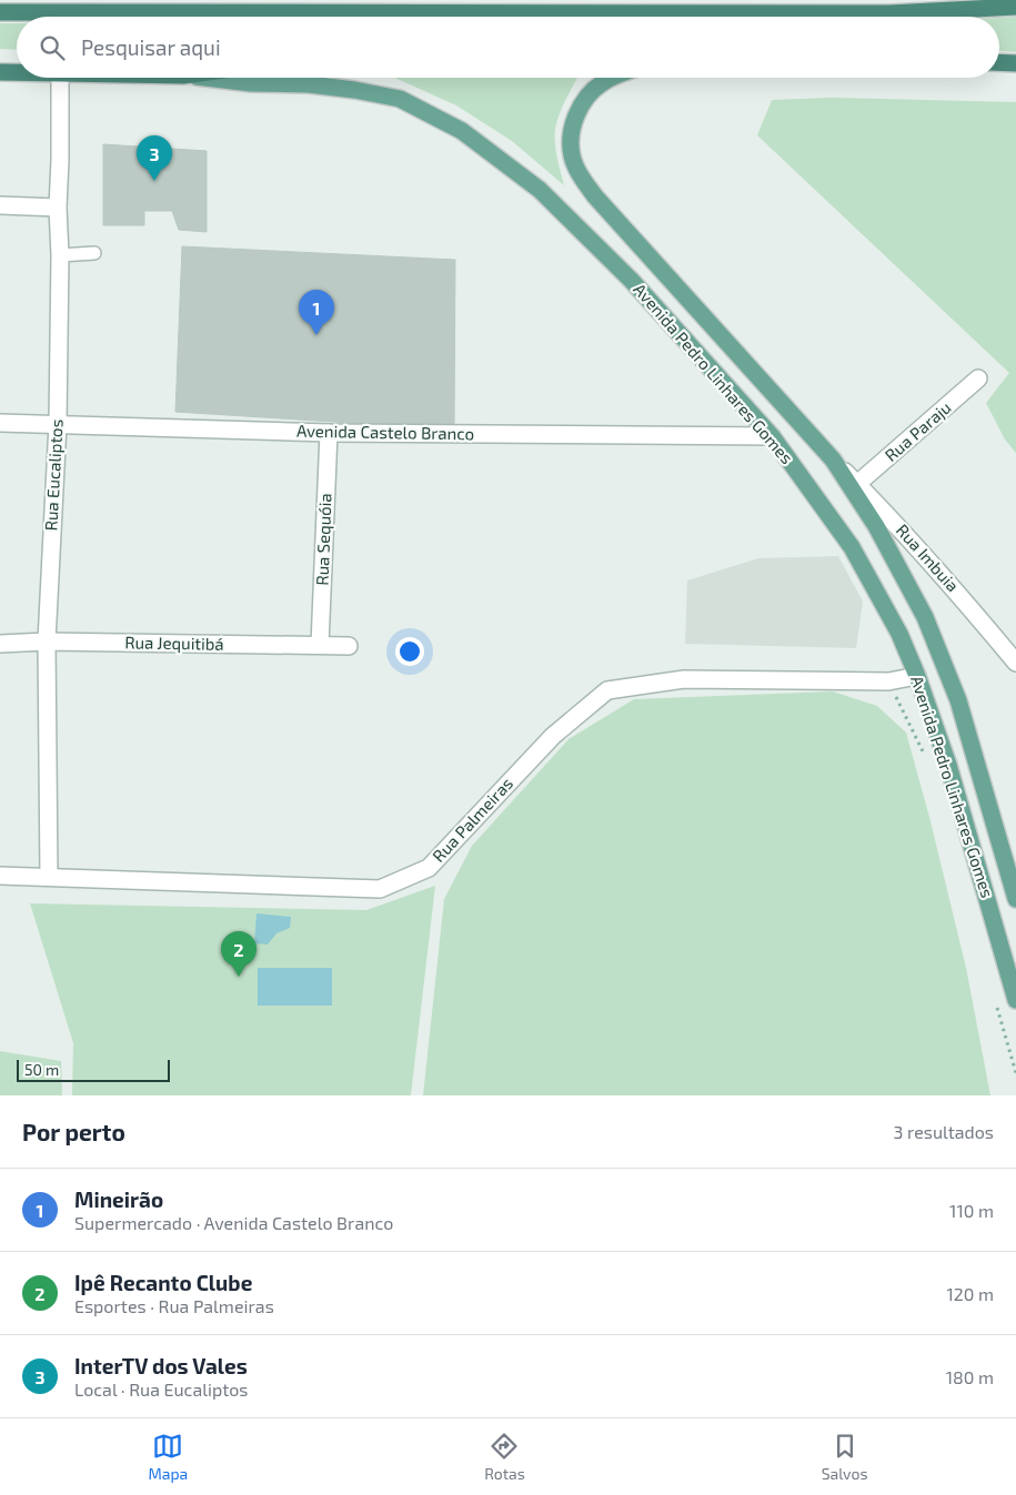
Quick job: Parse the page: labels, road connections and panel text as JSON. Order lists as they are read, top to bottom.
{
  "streets": {
    "highway": ["Avenida Pedro Linhares Gomes"],
    "street": [
      "Rua Paraju",
      "Avenida Castelo Branco",
      "Rua Eucaliptos",
      "Rua Sequóia",
      "Rua Imbuia",
      "Rua Jequitibá",
      "Rua Palmeiras"
    ]
  },
  "crossings": [
    ["Avenida Pedro Linhares Gomes", "Avenida Castelo Branco"],
    ["Avenida Pedro Linhares Gomes", "Rua Imbuia"],
    ["Avenida Pedro Linhares Gomes", "Rua Palmeiras"],
    ["Rua Paraju", "Rua Imbuia"],
    ["Avenida Castelo Branco", "Rua Eucaliptos"],
    ["Avenida Castelo Branco", "Rua Sequóia"],
    ["Rua Eucaliptos", "Rua Jequitibá"],
    ["Rua Eucaliptos", "Rua Palmeiras"],
    ["Rua Sequóia", "Rua Jequitibá"]
  ],
  "scale_bar": "50 m",
  "page": {
    "search": "Pesquisar aqui",
    "pins": ["3", "1", "2"],
    "scale": "50 m",
    "heading": ["Por perto", "3 resultados"],
    "list": [
      {
        "mark": "1",
        "name": "Mineirão",
        "note": "Supermercado · Avenida Castelo Branco",
        "value": "110 m"
      },
      {
        "mark": "2",
        "name": "Ipê Recanto Clube",
        "note": "Esportes · Rua Palmeiras",
        "value": "120 m"
      },
      {
        "mark": "3",
        "name": "InterTV dos Vales",
        "note": "Local · Rua Eucaliptos",
        "value": "180 m"
      }
    ],
    "nav": ["Mapa", "Rotas", "Salvos"]
  }
}
